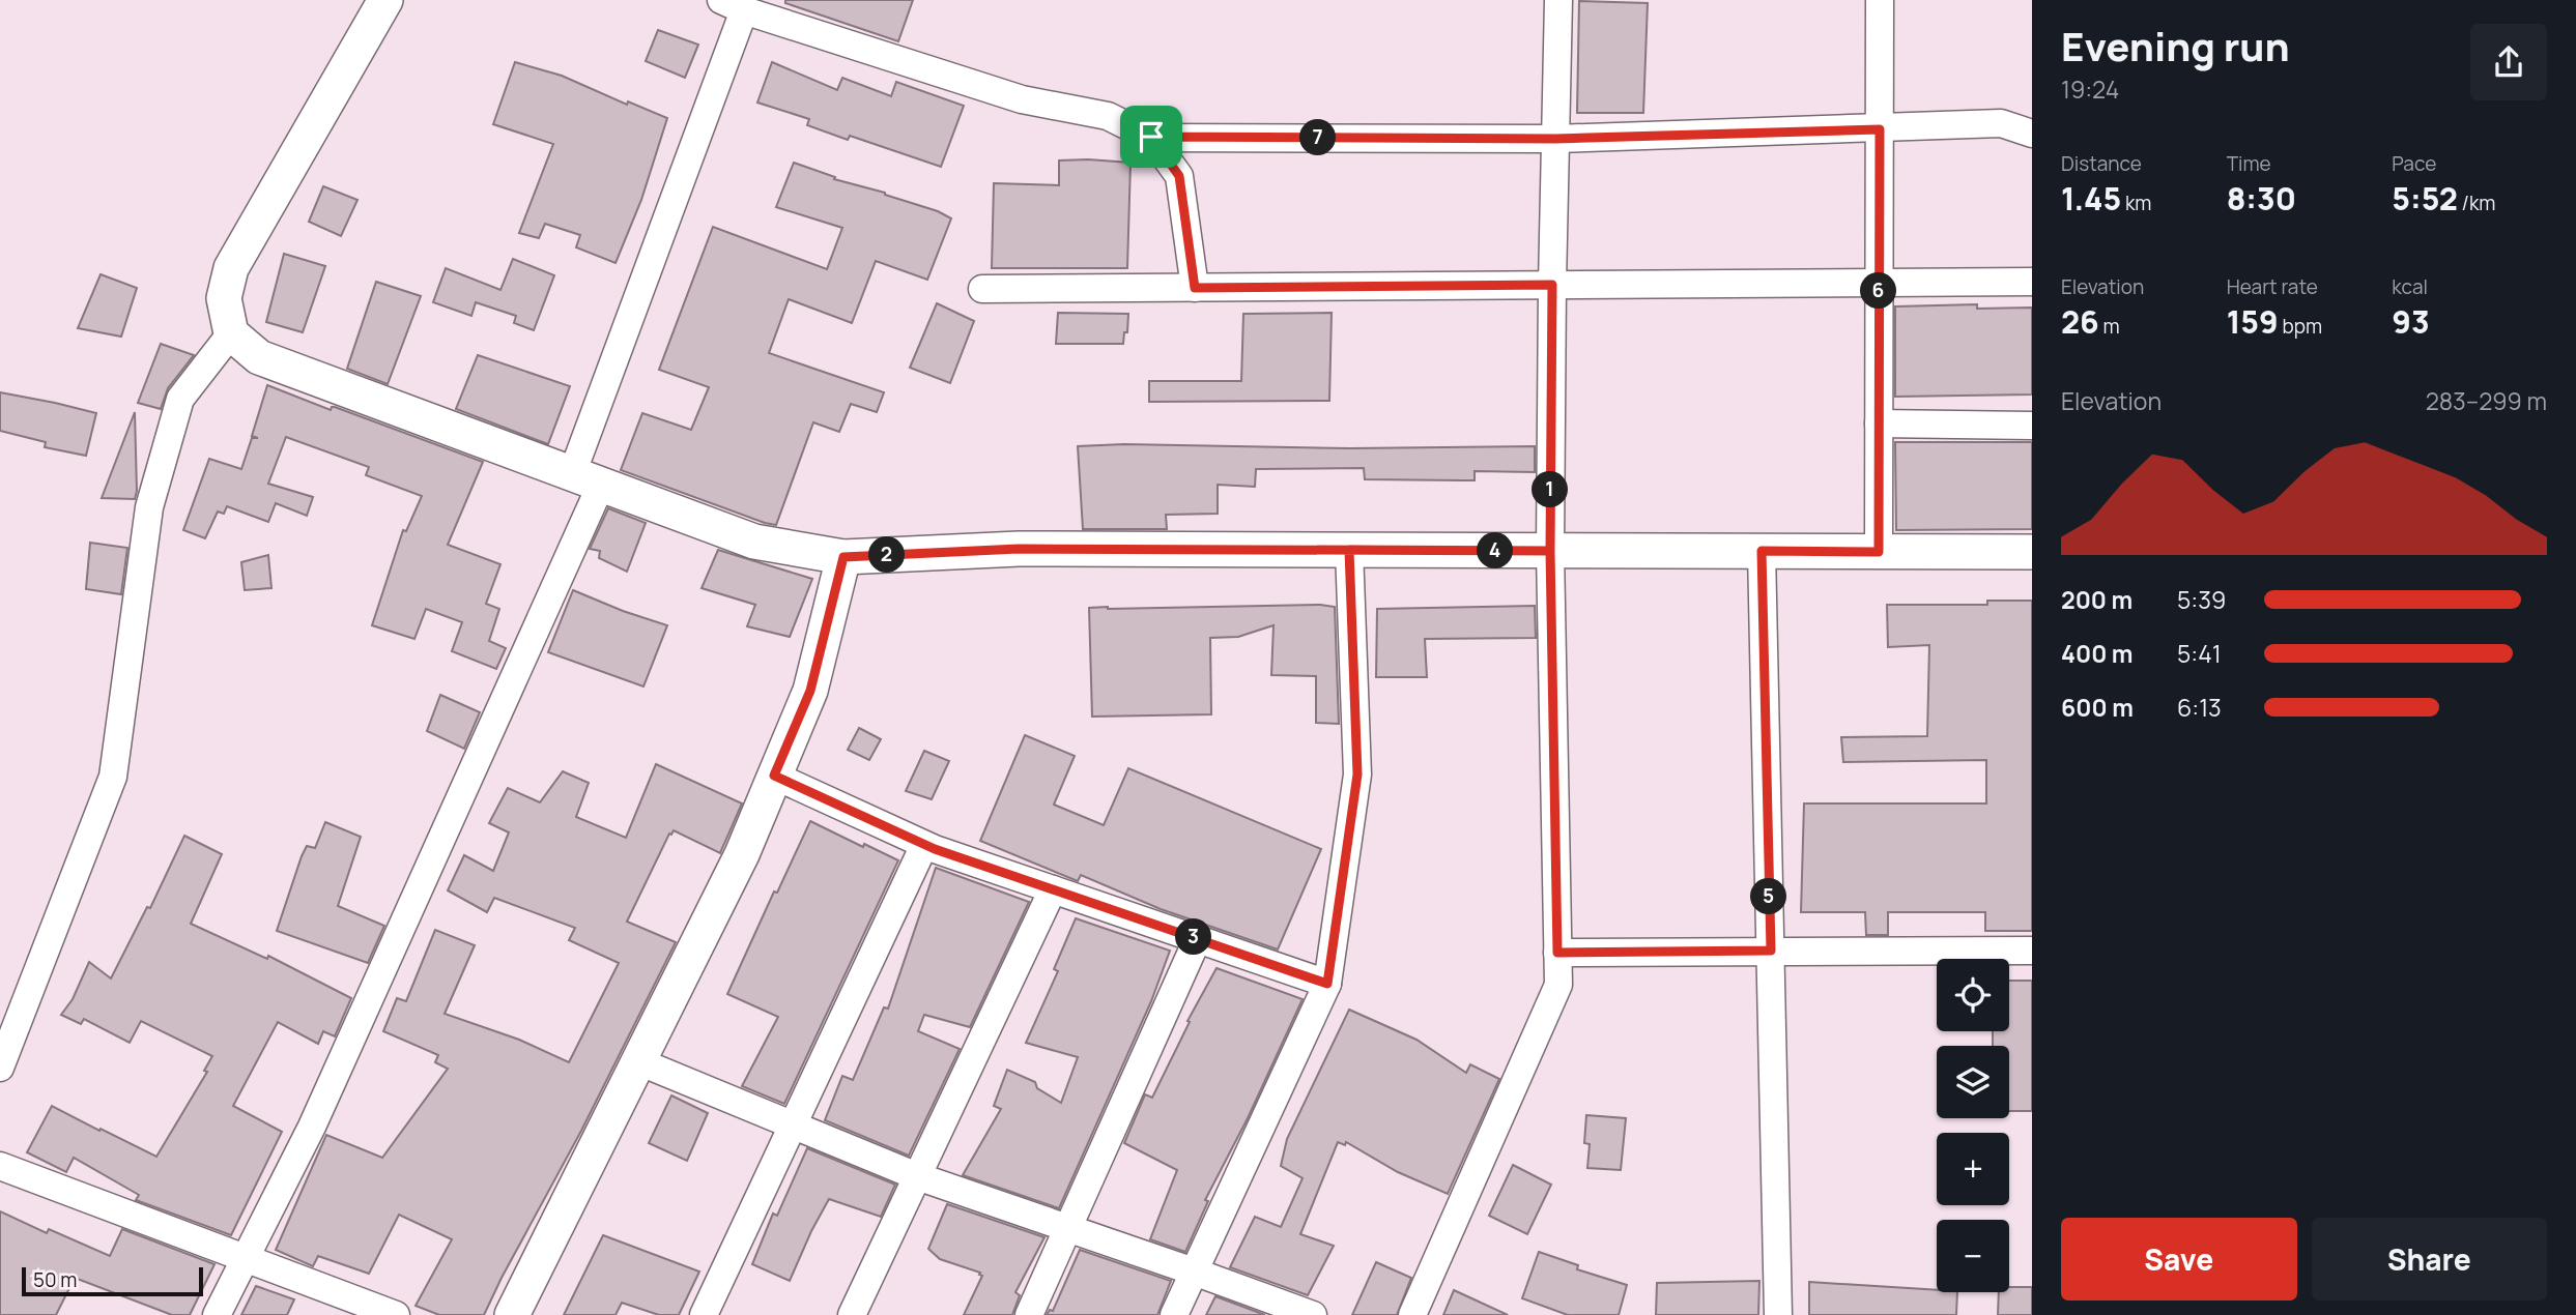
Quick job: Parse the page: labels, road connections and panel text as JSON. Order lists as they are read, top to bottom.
{
  "scale_bar": "50 m",
  "page": {
    "heading": ["Evening run", "19:24"],
    "pins": [
      "7",
      "6",
      "1",
      "4",
      "2",
      "5",
      "3"
    ],
    "stats": [
      ["Distance", "1.45 km"],
      ["Time", "8:30"],
      ["Pace", "5:52 /km"],
      ["Elevation", "26 m"],
      ["Heart rate", "159 bpm"],
      ["kcal", "93"]
    ],
    "chart": ["Elevation", "283–299 m"],
    "list": [
      {
        "name": "200 m",
        "note": "5:39"
      },
      {
        "name": "400 m",
        "note": "5:41"
      },
      {
        "name": "600 m",
        "note": "6:13"
      }
    ],
    "map_buttons": ["+", "−"],
    "buttons": ["Save", "Share"],
    "scale": "50 m"
  }
}
